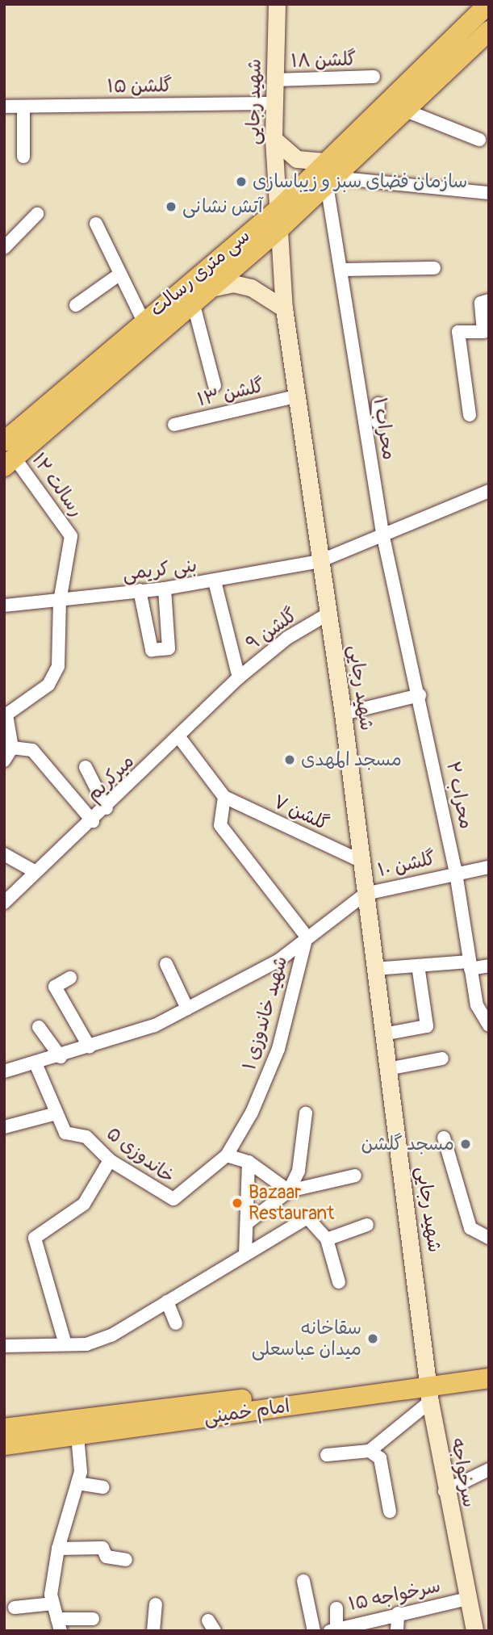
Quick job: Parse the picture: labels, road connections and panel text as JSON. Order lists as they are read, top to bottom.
{
  "streets": {
    "main road": [
      "شهید رجایی",
      "سی متری رسالت",
      "امام خمینی",
      "سرخواجه"
    ],
    "street": [
      "۱۸ گلشن",
      "گلشن ۱۵",
      "۱۳ گلشن",
      "۱ محراب",
      "۱۲ رسالت",
      "بنی کریمی",
      "۹ گلشن",
      "میرکریم",
      "۲ محراب",
      "۷ گلشن",
      "۱۰ گلشن",
      "۱ شهید خاندوزی",
      "خاندوزی ۵",
      "سرخواجه ۱۵"
    ]
  },
  "crossings": [
    ["۱۸ گلشن", "شهید رجایی"],
    ["گلشن ۱۵", "شهید رجایی"],
    ["شهید رجایی", "سی متری رسالت"],
    ["شهید رجایی", "۱۳ گلشن"],
    ["شهید رجایی", "بنی کریمی"],
    ["شهید رجایی", "۹ گلشن"],
    ["شهید رجایی", "۷ گلشن"],
    ["شهید رجایی", "۱۰ گلشن"],
    ["شهید رجایی", "امام خمینی"],
    ["شهید رجایی", "سرخواجه"],
    ["سی متری رسالت", "۱ محراب"],
    ["سی متری رسالت", "۱۲ رسالت"],
    ["۱ محراب", "بنی کریمی"],
    ["۱ محراب", "۲ محراب"],
    ["۱۲ رسالت", "بنی کریمی"],
    ["۹ گلشن", "میرکریم"],
    ["۲ محراب", "۱۰ گلشن"],
    ["۱ شهید خاندوزی", "خاندوزی ۵"],
    ["امام خمینی", "سرخواجه"],
    ["سرخواجه", "سرخواجه ۱۵"]
  ],
  "places": [
    "سازمان فضای سبز و زیباسازی",
    "آتش نشانی",
    "مسجد المهدی",
    "مسجد گلشن",
    "Bazaar Restaurant",
    "سقاخانه میدان عباسعلی"
  ]
}
